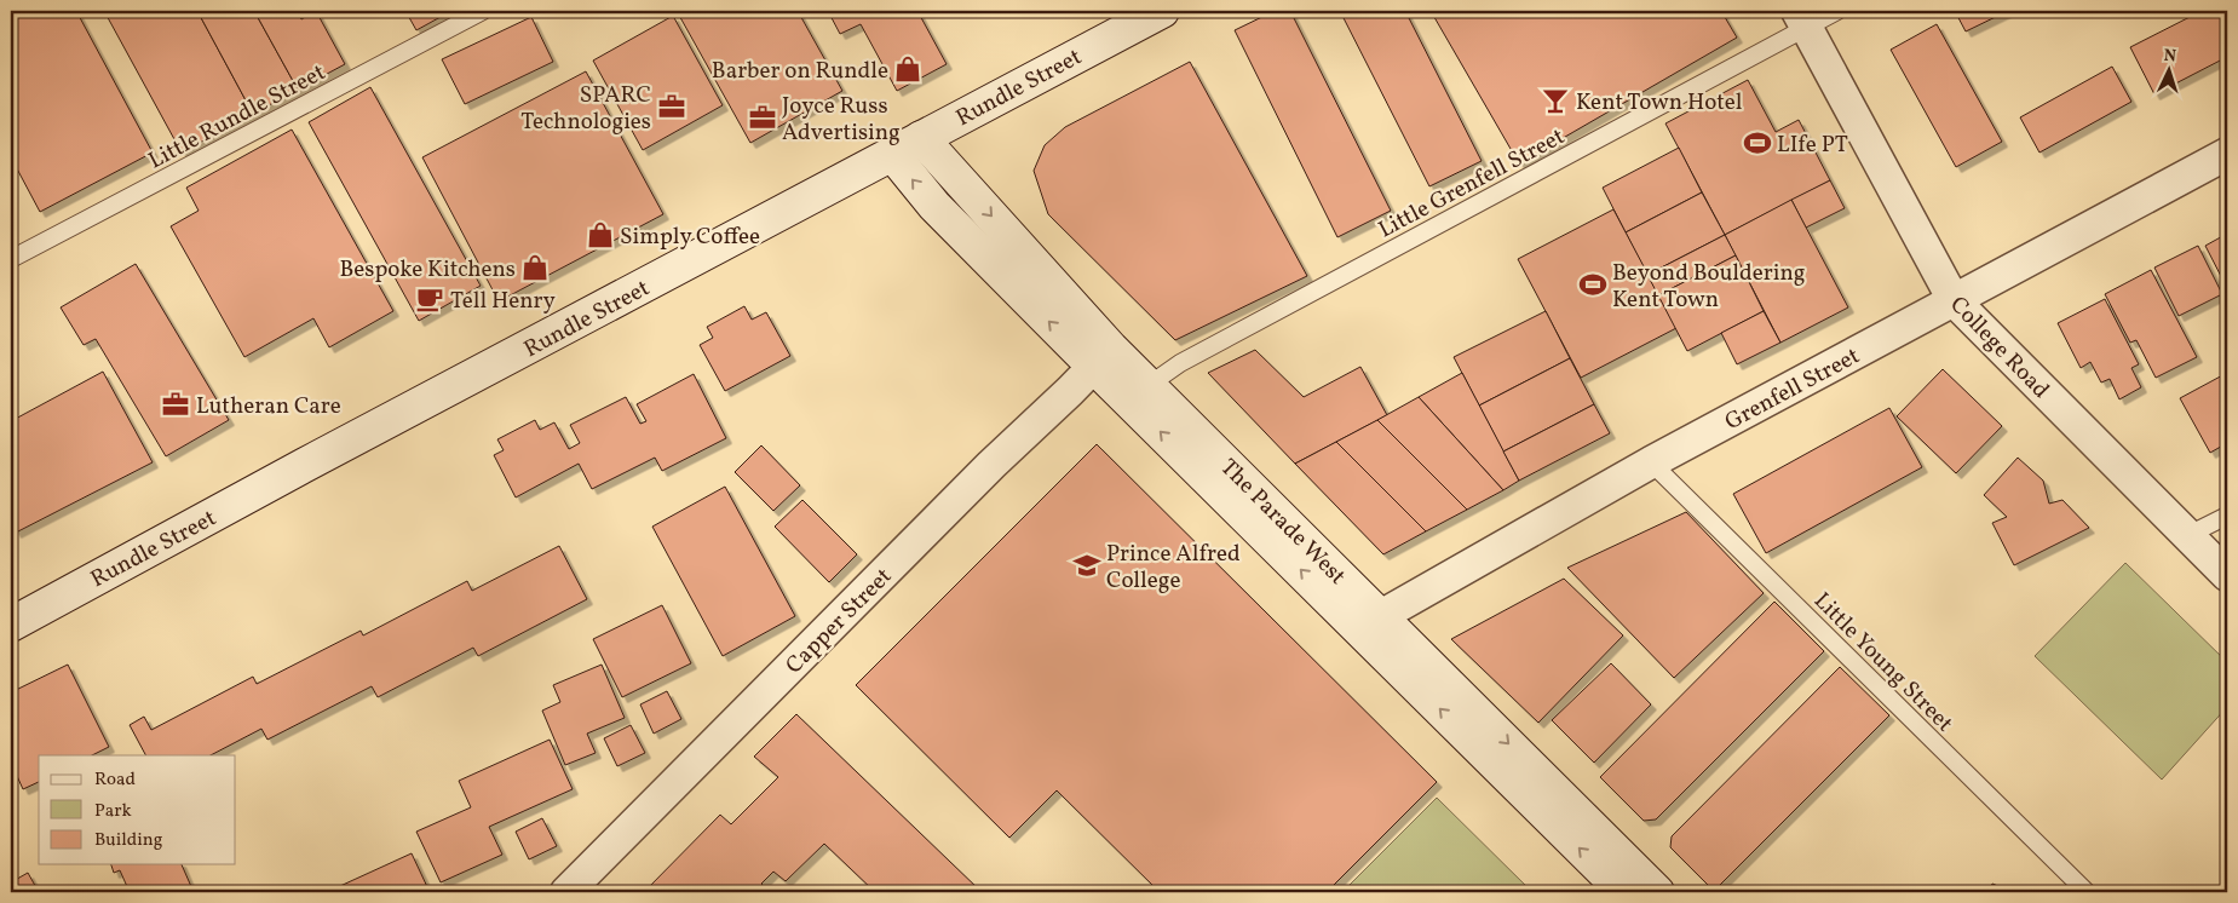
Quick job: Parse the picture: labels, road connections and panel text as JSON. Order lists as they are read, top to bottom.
{
  "streets": {
    "street": [
      "Rundle Street",
      "College Road",
      "Grenfell Street",
      "The Parade West",
      "Capper Street"
    ],
    "lane": ["Little Rundle Street", "Little Grenfell Street", "Little Young Street"]
  },
  "crossings": [
    ["Rundle Street", "The Parade West"],
    ["Little Grenfell Street", "College Road"],
    ["Little Grenfell Street", "The Parade West"],
    ["College Road", "Grenfell Street"],
    ["Grenfell Street", "The Parade West"],
    ["Grenfell Street", "Little Young Street"],
    ["The Parade West", "Capper Street"]
  ],
  "places": {
    "shop": ["Barber on Rundle", "Simply Coffee", "Bespoke Kitchens"],
    "bar": ["Kent Town Hotel"],
    "office": ["SPARC Technologies", "Joyce Russ Advertising", "Lutheran Care"],
    "sports": ["LIfe PT", "Beyond Bouldering Kent Town"],
    "cafe": ["Tell Henry"],
    "school or university": ["Prince Alfred College"]
  },
  "legend": ["Road", "Park", "Building"],
  "north": "top"
}
